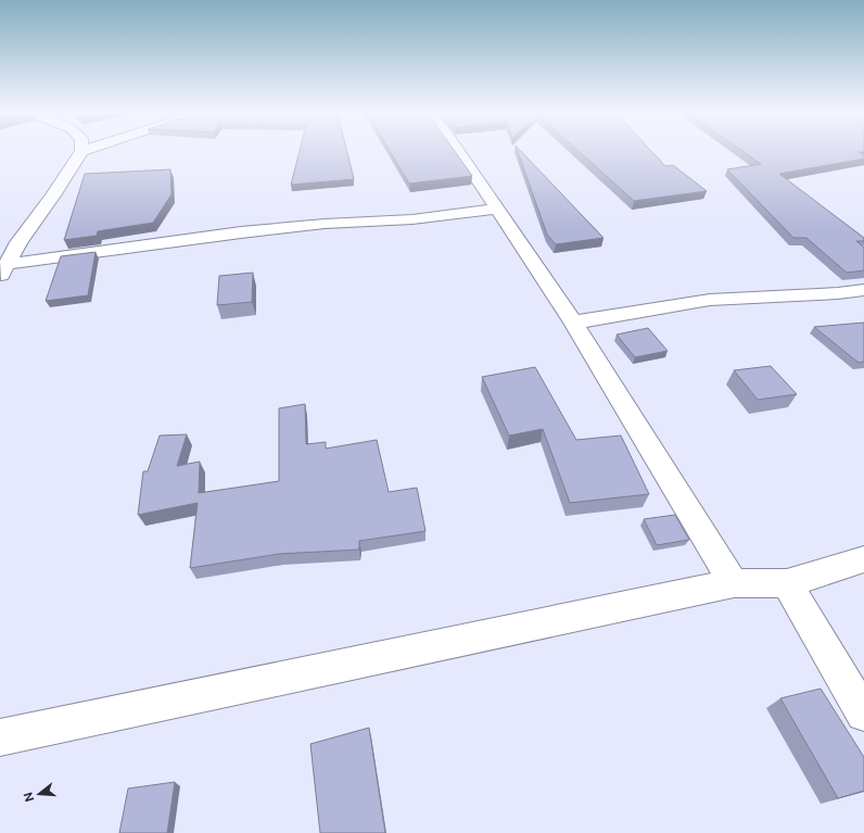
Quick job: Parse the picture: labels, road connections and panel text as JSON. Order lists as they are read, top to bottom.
{
  "north": "left"
}
